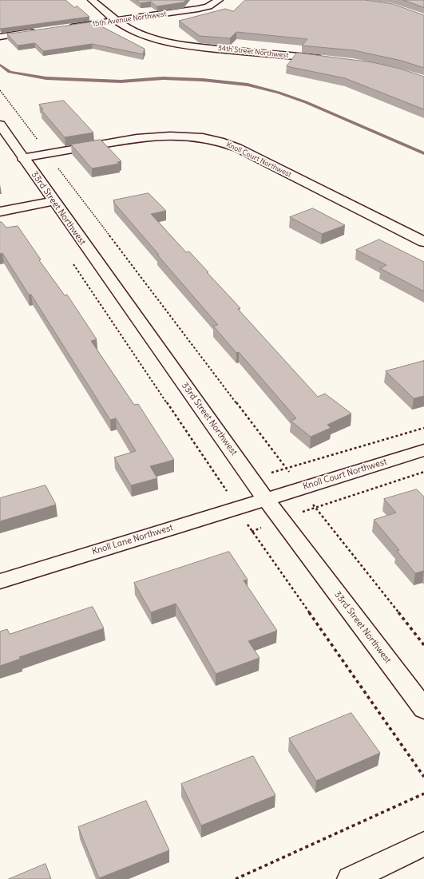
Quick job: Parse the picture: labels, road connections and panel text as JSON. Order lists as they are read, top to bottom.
{
  "streets": {
    "street": [
      "15th Avenue Northwest",
      "34th Street Northwest",
      "Knoll Court Northwest",
      "33rd Street Northwest",
      "Knoll Lane Northwest"
    ]
  },
  "crossings": [
    ["15th Avenue Northwest", "34th Street Northwest"],
    ["Knoll Court Northwest", "33rd Street Northwest"],
    ["Knoll Court Northwest", "Knoll Lane Northwest"],
    ["33rd Street Northwest", "Knoll Lane Northwest"]
  ]
}
